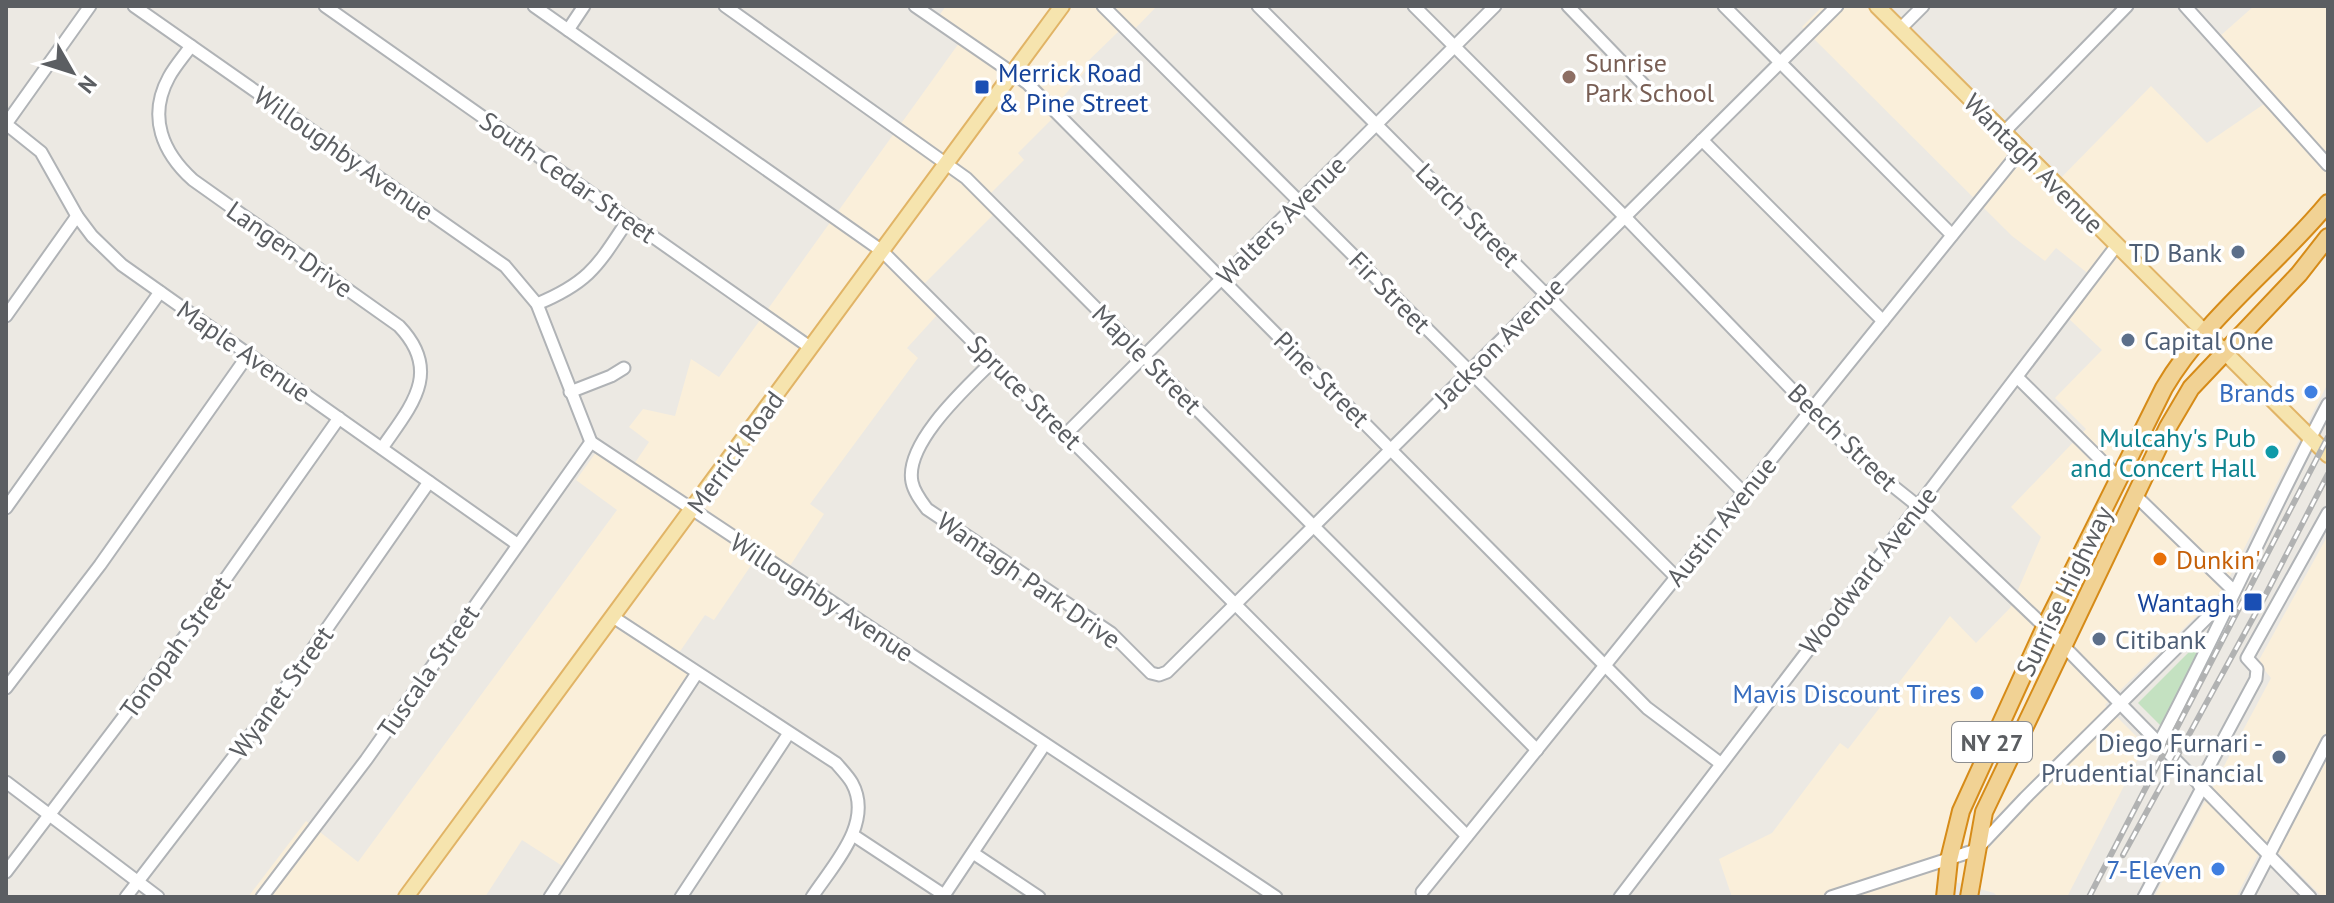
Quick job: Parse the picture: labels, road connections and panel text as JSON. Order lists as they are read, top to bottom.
{
  "streets": {
    "highway": ["Sunrise Highway", "NY 27"],
    "main road": ["Wantagh Avenue", "Merrick Road"],
    "street": [
      "Willoughby Avenue",
      "South Cedar Street",
      "Larch Street",
      "Walters Avenue",
      "Langen Drive",
      "Fir Street",
      "Jackson Avenue",
      "Maple Avenue",
      "Maple Street",
      "Pine Street",
      "Spruce Street",
      "Beech Street",
      "Austin Avenue",
      "Woodward Avenue",
      "Wantagh Park Drive",
      "Tonopah Street",
      "Tuscala Street",
      "Wyanet Street"
    ]
  },
  "crossings": [
    ["Willoughby Avenue", "Langen Drive"],
    ["Willoughby Avenue", "Merrick Road"],
    ["Willoughby Avenue", "Tuscala Street"],
    ["Wantagh Avenue", "Austin Avenue"],
    ["Wantagh Avenue", "Woodward Avenue"],
    ["Wantagh Avenue", "Sunrise Highway"],
    ["South Cedar Street", "Merrick Road"],
    ["Larch Street", "Walters Avenue"],
    ["Larch Street", "Jackson Avenue"],
    ["Larch Street", "Austin Avenue"],
    ["Walters Avenue", "Fir Street"],
    ["Walters Avenue", "Maple Street"],
    ["Walters Avenue", "Pine Street"],
    ["Walters Avenue", "Spruce Street"],
    ["Walters Avenue", "Beech Street"],
    ["Langen Drive", "Maple Avenue"],
    ["Fir Street", "Jackson Avenue"],
    ["Fir Street", "Austin Avenue"],
    ["Jackson Avenue", "Maple Street"],
    ["Jackson Avenue", "Pine Street"],
    ["Jackson Avenue", "Spruce Street"],
    ["Jackson Avenue", "Beech Street"],
    ["Jackson Avenue", "Wantagh Park Drive"],
    ["Maple Avenue", "Tonopah Street"],
    ["Maple Avenue", "Tuscala Street"],
    ["Maple Avenue", "Wyanet Street"],
    ["Maple Street", "Merrick Road"],
    ["Maple Street", "Austin Avenue"],
    ["Pine Street", "Merrick Road"],
    ["Pine Street", "Austin Avenue"],
    ["Pine Street", "Woodward Avenue"],
    ["Spruce Street", "Merrick Road"],
    ["Spruce Street", "Austin Avenue"],
    ["Spruce Street", "Wantagh Park Drive"],
    ["Beech Street", "Austin Avenue"],
    ["Beech Street", "Woodward Avenue"],
    ["Beech Street", "Sunrise Highway"]
  ],
  "places": {
    "other": [
      "Sunrise Park School",
      "TD Bank",
      "Capital One",
      "Brands",
      "Mulcahy's Pub and Concert Hall",
      "Dunkin'",
      "Citibank",
      "Mavis Discount Tires",
      "Diego Furnari - Prudential Financial",
      "7-Eleven"
    ],
    "transit": ["Merrick Road & Pine Street", "Wantagh"]
  },
  "north": "bottom right"
}
